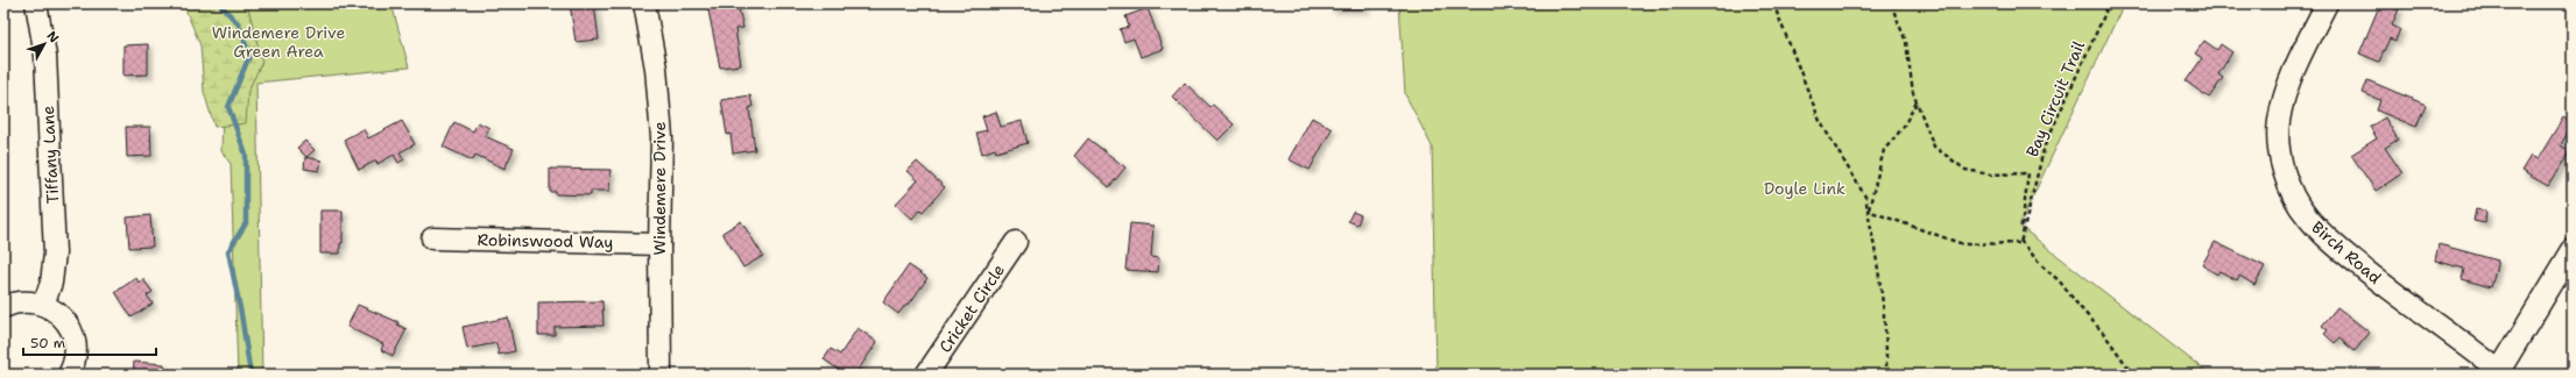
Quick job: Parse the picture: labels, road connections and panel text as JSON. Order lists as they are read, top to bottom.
{
  "streets": {
    "street": [
      "Tiffany Lane",
      "Windemere Drive",
      "Robinswood Way",
      "Birch Road",
      "Cricket Circle"
    ],
    "path": ["Bay Circuit Trail"]
  },
  "crossings": [
    ["Windemere Drive", "Robinswood Way"]
  ],
  "parks": ["Windemere Drive Green Area", "Doyle Link"],
  "scale_bar": "50 m",
  "north": "top right"
}
